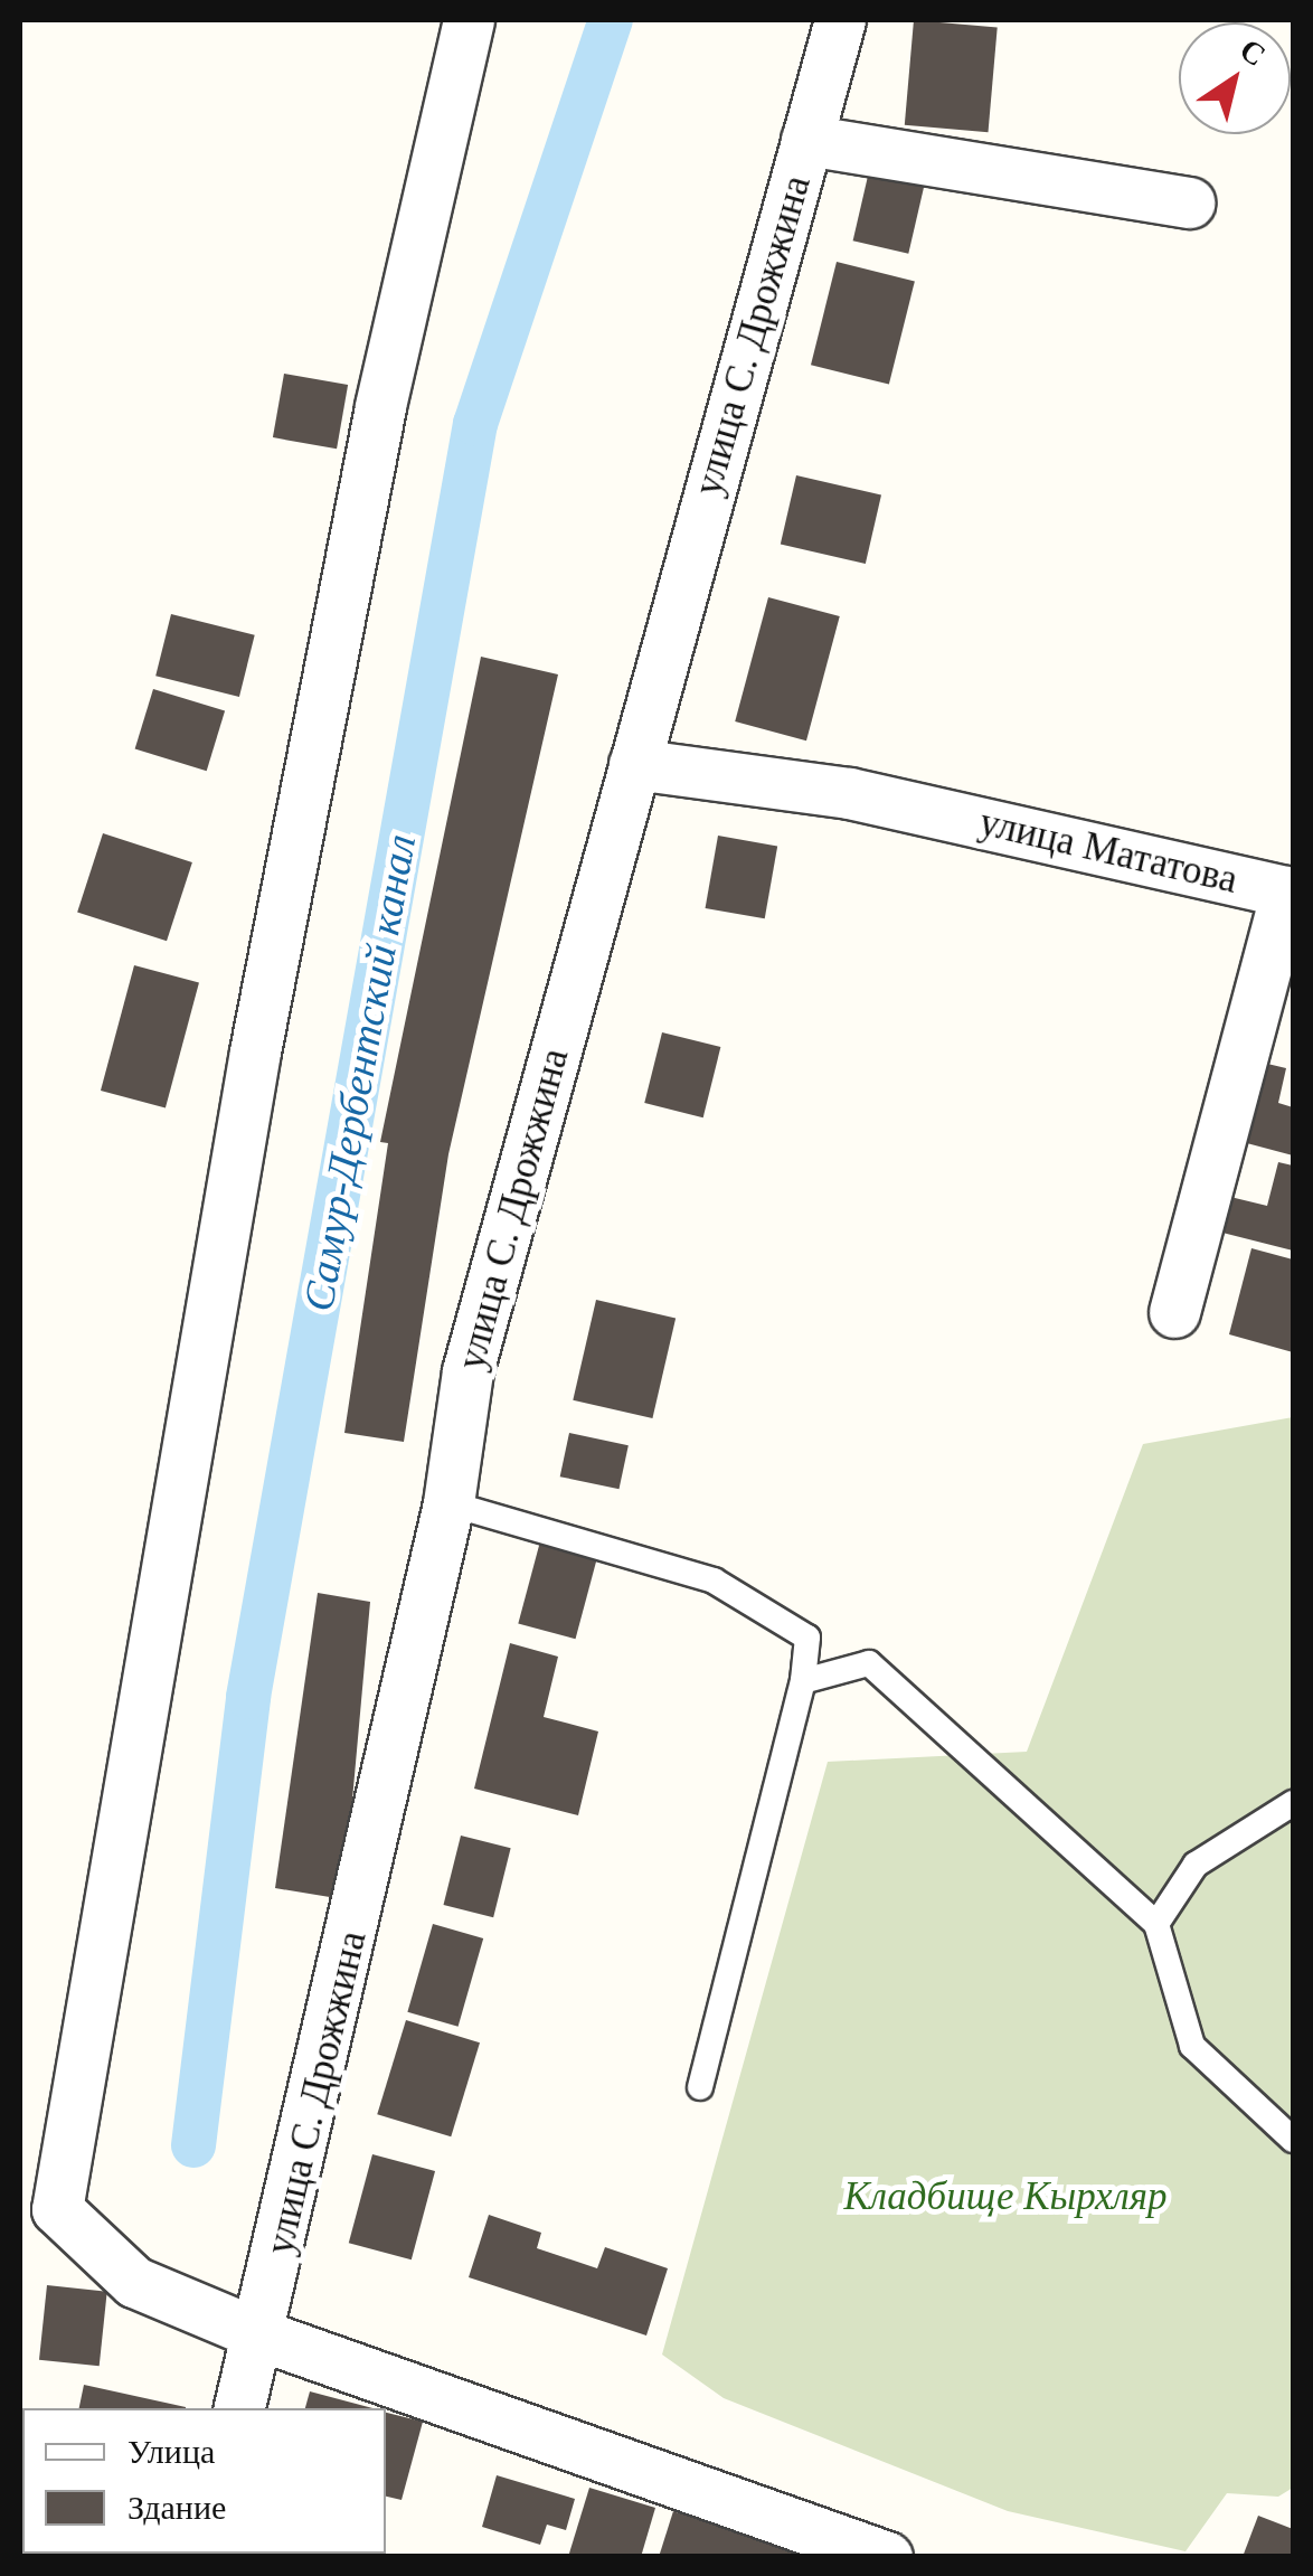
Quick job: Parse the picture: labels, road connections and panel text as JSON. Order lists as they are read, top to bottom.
{
  "streets": {
    "street": ["улица С. Дрожжина", "улица Мататова"]
  },
  "crossings": [
    ["улица С. Дрожжина", "улица Мататова"]
  ],
  "water": ["Самур-Дербентский канал"],
  "parks": ["Кладбище Кырхляр"],
  "legend": ["Улица", "Здание"],
  "north": "top right"
}
